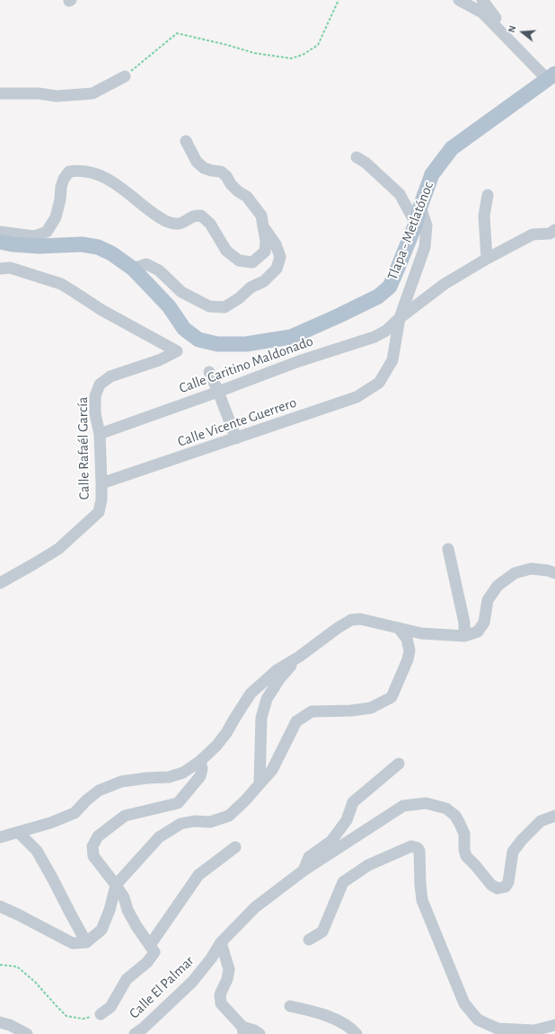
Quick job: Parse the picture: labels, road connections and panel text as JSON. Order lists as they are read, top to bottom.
{
  "streets": {
    "main road": ["Tlapa - Metlatónoc"],
    "street": [
      "Calle Caritino Maldonado",
      "Calle Vicente Guerrero",
      "Calle Rafaél García",
      "Calle El Palmar"
    ]
  },
  "crossings": [
    ["Calle Caritino Maldonado", "Calle Vicente Guerrero"],
    ["Calle Caritino Maldonado", "Calle Rafaél García"],
    ["Calle Vicente Guerrero", "Calle Rafaél García"]
  ],
  "north": "left"
}
